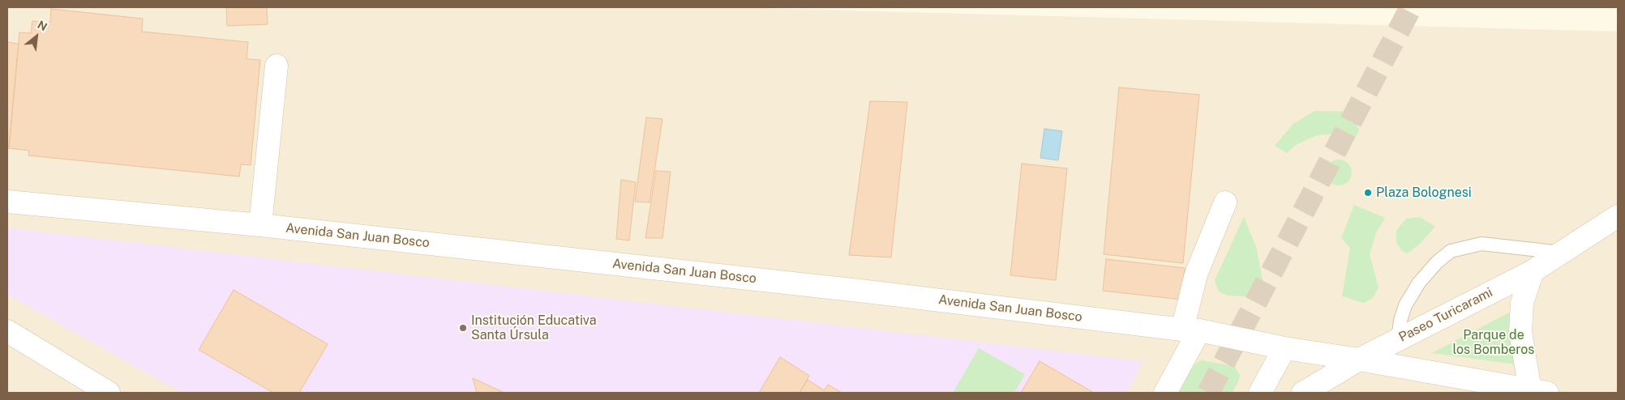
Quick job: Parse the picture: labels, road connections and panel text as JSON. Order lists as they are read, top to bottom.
{
  "streets": {
    "street": ["Avenida San Juan Bosco", "Paseo Turicarami"]
  },
  "crossings": [
    ["Avenida San Juan Bosco", "Paseo Turicarami"]
  ],
  "parks": ["Parque de los Bomberos"],
  "places": ["Plaza Bolognesi", "Institución Educativa Santa Úrsula"],
  "north": "top right"
}
